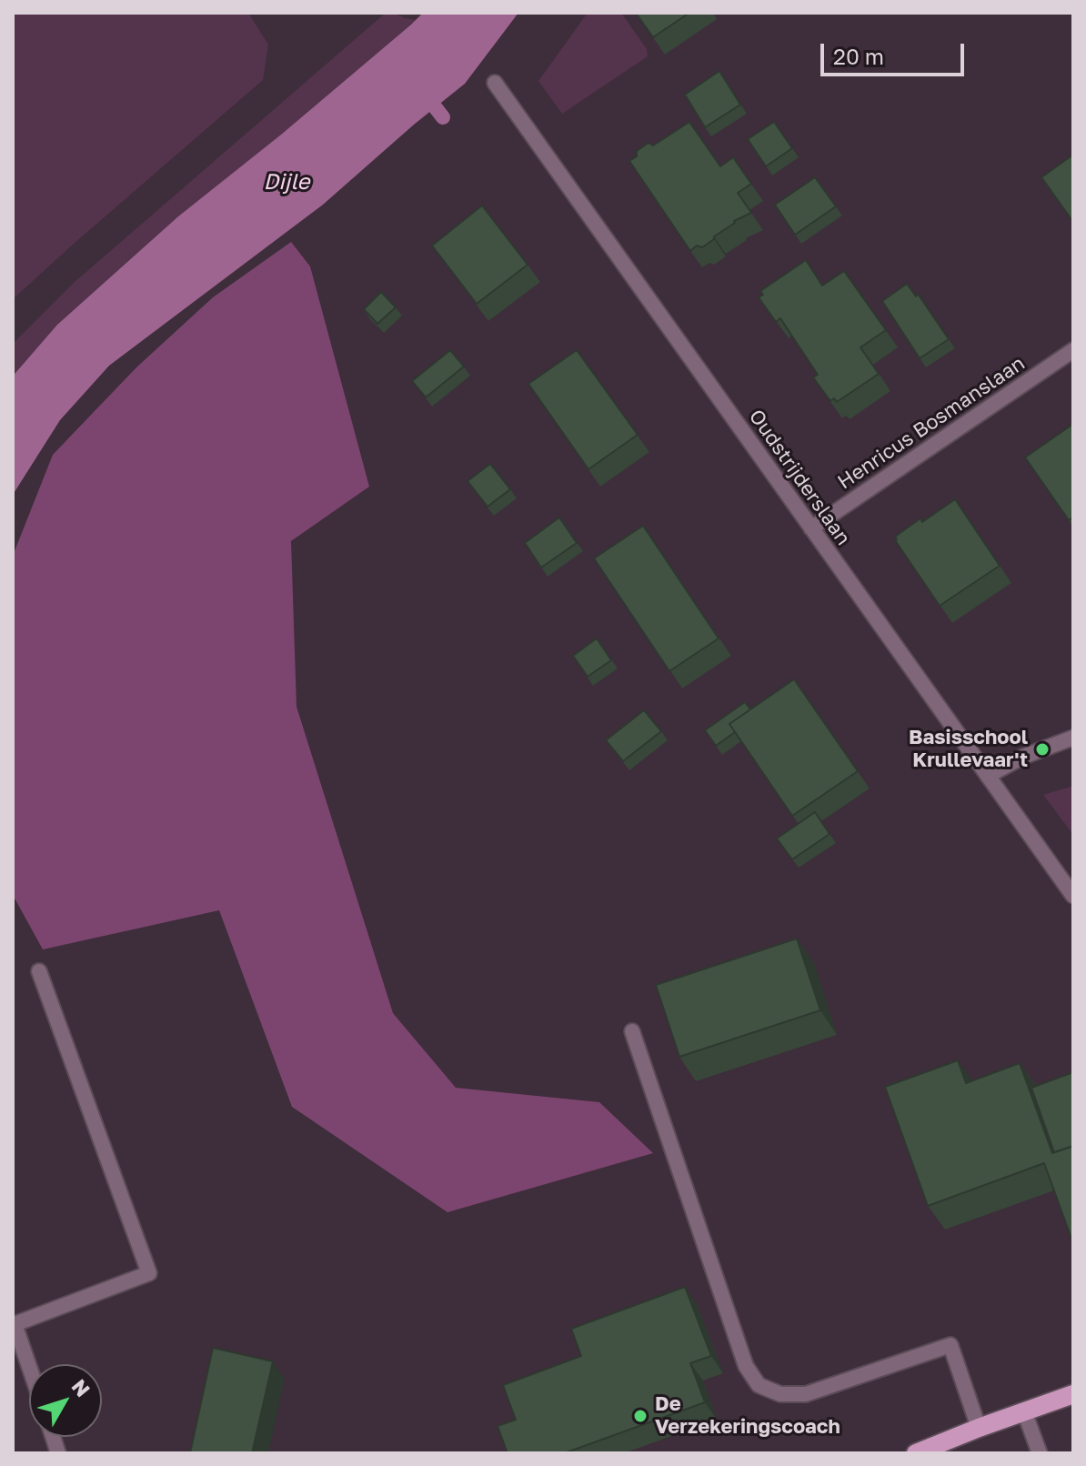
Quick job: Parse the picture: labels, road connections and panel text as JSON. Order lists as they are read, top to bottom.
{
  "streets": {
    "street": ["Henricus Bosmanslaan", "Oudstrijderslaan"]
  },
  "crossings": [
    ["Henricus Bosmanslaan", "Oudstrijderslaan"]
  ],
  "water": ["Dijle"],
  "places": ["Basisschool Krullevaar't", "De Verzekeringscoach"],
  "scale_bar": "20 m",
  "north": "top right"
}
